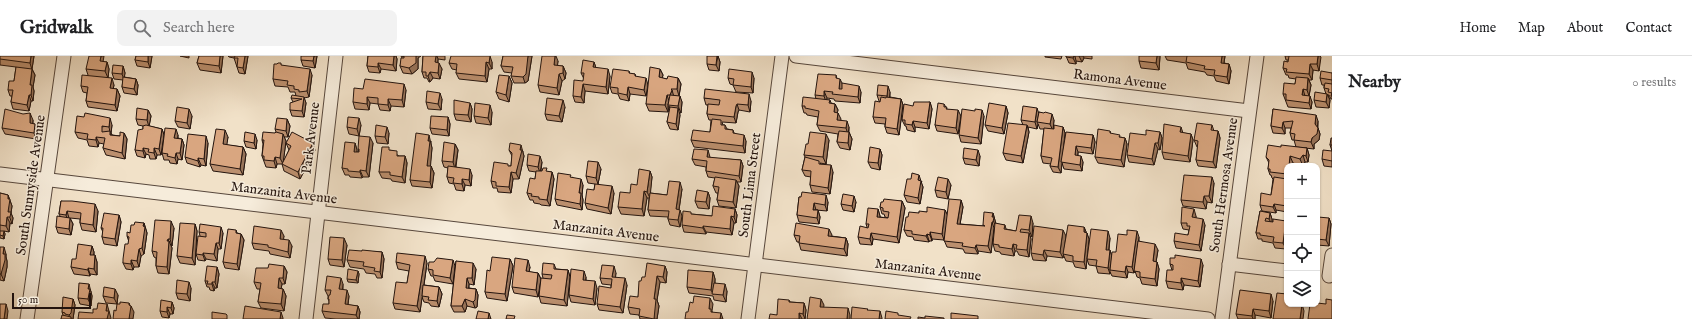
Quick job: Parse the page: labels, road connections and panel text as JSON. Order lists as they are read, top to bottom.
{
  "streets": {
    "street": [
      "Ramona Avenue",
      "Park Avenue",
      "South Sunnyside Avenue",
      "South Lima Street",
      "South Hermosa Avenue",
      "Manzanita Avenue"
    ]
  },
  "crossings": [
    ["Ramona Avenue", "South Hermosa Avenue"],
    ["Park Avenue", "Manzanita Avenue"],
    ["South Sunnyside Avenue", "Manzanita Avenue"],
    ["South Lima Street", "Manzanita Avenue"]
  ],
  "scale_bar": "50 m",
  "page": {
    "header": "Gridwalk",
    "search": "Search here",
    "nav": [
      "Home",
      "Map",
      "About",
      "Contact"
    ],
    "heading": ["Nearby", "0 results"],
    "map_buttons": ["+", "−"],
    "scale": "50 m"
  }
}
